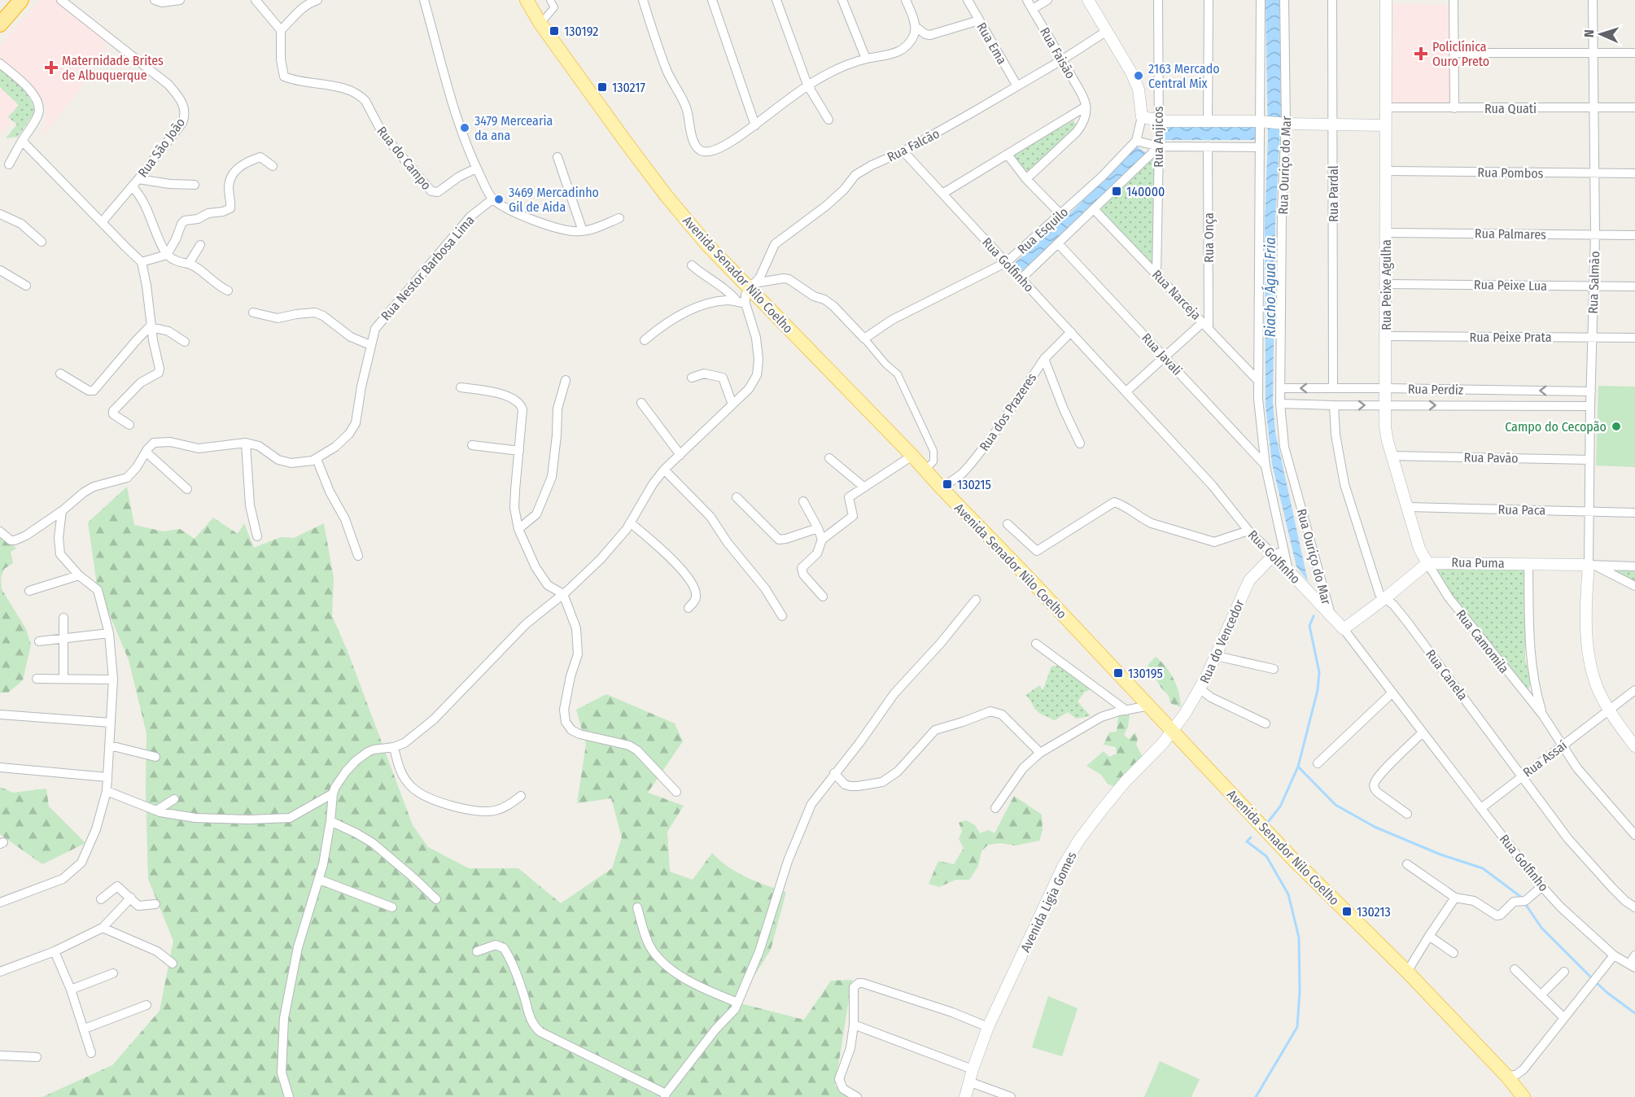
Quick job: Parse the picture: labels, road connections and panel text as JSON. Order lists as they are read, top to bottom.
{
  "streets": {
    "main road": ["Avenida Senador Nilo Coelho"],
    "street": [
      "Rua Ema",
      "Rua Faisão",
      "Rua Quati",
      "Rua Anjicos",
      "Rua Falcão",
      "Rua São João",
      "Rua do Campo",
      "Rua Ouriço do Mar",
      "Rua Pombos",
      "Rua Pardal",
      "Rua Esquilo",
      "Rua Palmares",
      "Rua Onça",
      "Rua Golfinho",
      "Rua Nestor Barbosa Lima",
      "Rua Salmão",
      "Rua Peixe Agulha",
      "Rua Peixe Lua",
      "Rua Narceja",
      "Rua Peixe Prata",
      "Rua Javali",
      "Rua Perdiz",
      "Rua dos Prazeres",
      "Rua Pavão",
      "Rua Paca",
      "Rua Puma",
      "Rua do Vencedor",
      "Rua Camomila",
      "Rua Canela",
      "Rua Assaí",
      "Avenida Ligia Gomes"
    ]
  },
  "crossings": [
    ["Rua Ema", "Rua Falcão"],
    ["Rua Faisão", "Rua Falcão"],
    ["Rua Quati", "Rua Salmão"],
    ["Rua Quati", "Rua Peixe Agulha"],
    ["Rua Anjicos", "Rua Esquilo"],
    ["Rua Anjicos", "Rua Narceja"],
    ["Rua Falcão", "Rua Golfinho"],
    ["Rua Falcão", "Avenida Senador Nilo Coelho"],
    ["Rua Ouriço do Mar", "Rua Golfinho"],
    ["Rua Ouriço do Mar", "Rua Narceja"],
    ["Rua Ouriço do Mar", "Rua Javali"],
    ["Rua Ouriço do Mar", "Rua Perdiz"],
    ["Rua Ouriço do Mar", "Rua do Vencedor"],
    ["Rua Pombos", "Rua Salmão"],
    ["Rua Pombos", "Rua Peixe Agulha"],
    ["Rua Pardal", "Rua Perdiz"],
    ["Rua Esquilo", "Rua Golfinho"],
    ["Rua Esquilo", "Rua Narceja"],
    ["Rua Esquilo", "Rua Javali"],
    ["Rua Palmares", "Rua Salmão"],
    ["Rua Palmares", "Rua Peixe Agulha"],
    ["Rua Onça", "Rua Narceja"],
    ["Rua Golfinho", "Rua dos Prazeres"],
    ["Rua Golfinho", "Rua do Vencedor"],
    ["Rua Golfinho", "Rua Assaí"],
    ["Avenida Senador Nilo Coelho", "Rua dos Prazeres"],
    ["Avenida Senador Nilo Coelho", "Rua do Vencedor"],
    ["Avenida Senador Nilo Coelho", "Avenida Ligia Gomes"],
    ["Rua Salmão", "Rua Peixe Lua"],
    ["Rua Salmão", "Rua Peixe Prata"],
    ["Rua Salmão", "Rua Perdiz"],
    ["Rua Salmão", "Rua Pavão"],
    ["Rua Salmão", "Rua Paca"],
    ["Rua Salmão", "Rua Puma"],
    ["Rua Peixe Agulha", "Rua Peixe Lua"],
    ["Rua Peixe Agulha", "Rua Peixe Prata"],
    ["Rua Peixe Agulha", "Rua Perdiz"],
    ["Rua Peixe Agulha", "Rua Pavão"],
    ["Rua Peixe Agulha", "Rua Paca"],
    ["Rua Peixe Agulha", "Rua Puma"],
    ["Rua Peixe Agulha", "Rua Camomila"],
    ["Rua Perdiz", "Rua Canela"],
    ["Rua Puma", "Rua Camomila"],
    ["Rua do Vencedor", "Avenida Ligia Gomes"],
    ["Rua Camomila", "Rua Assaí"],
    ["Rua Canela", "Rua Assaí"]
  ],
  "water": ["Riacho Água Fria"],
  "places": {
    "transit": [
      "130192",
      "130217",
      "140000",
      "130215",
      "130195",
      "130213"
    ],
    "health": ["Policlínica Ouro Preto", "Maternidade Brites de Albuquerque"],
    "other": [
      "2163 Mercado Central Mix",
      "3479 Mercearia da ana",
      "3469 Mercadinho Gil de Aida",
      "Campo do Cecopão"
    ]
  },
  "north": "left"
}
